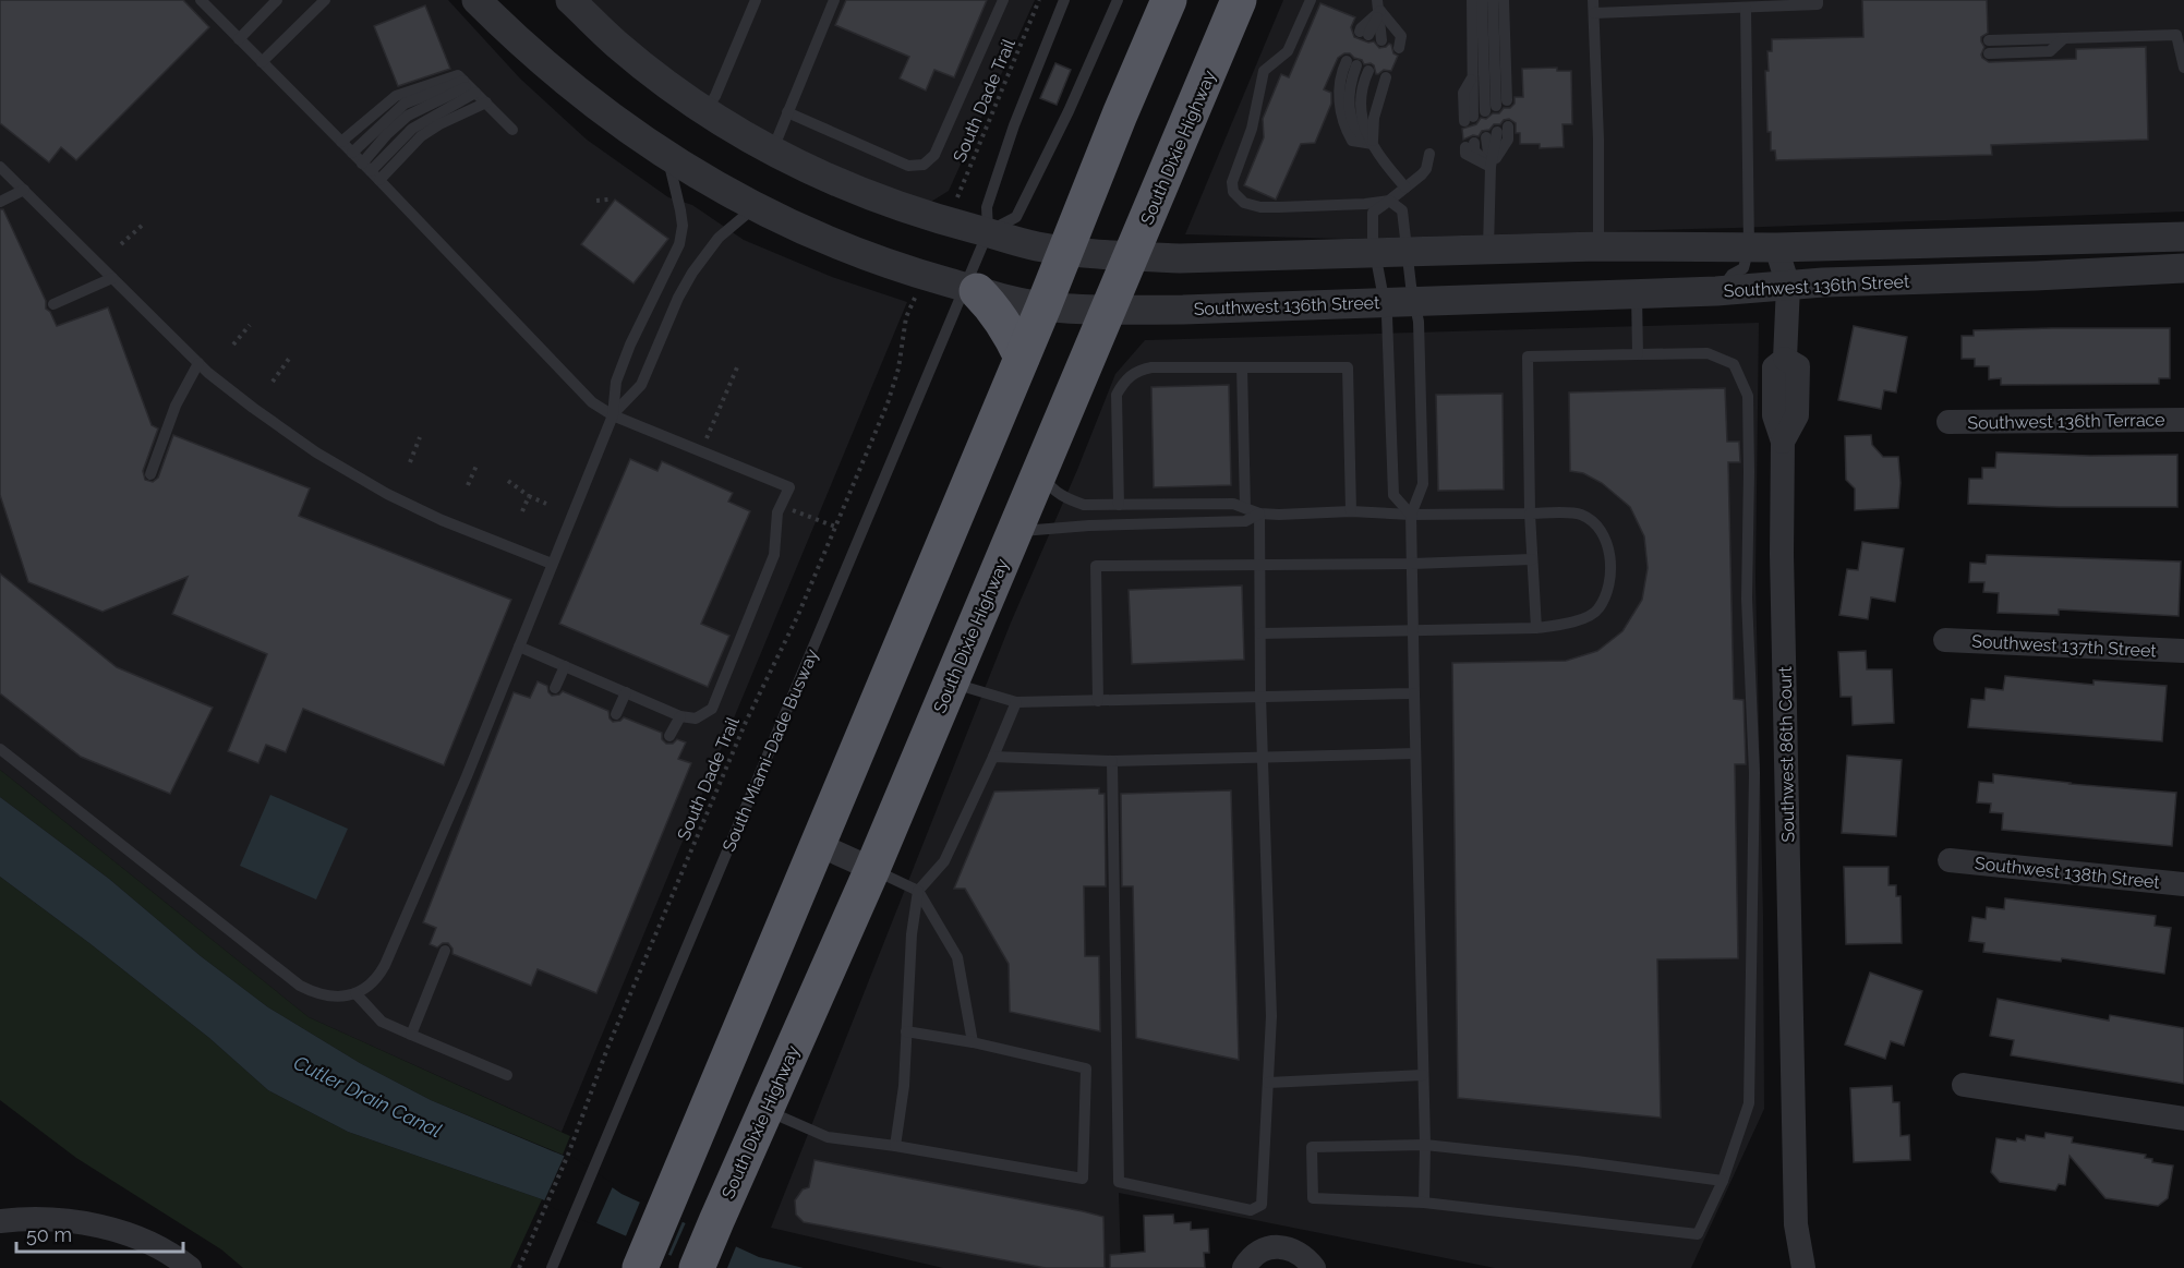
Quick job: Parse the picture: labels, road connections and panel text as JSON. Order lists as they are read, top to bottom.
{
  "streets": {
    "highway": ["South Dixie Highway"],
    "street": [
      "Southwest 136th Street",
      "Southwest 136th Terrace",
      "Southwest 137th Street",
      "Southwest 86th Court",
      "Southwest 138th Street"
    ],
    "lane": ["South Miami-Dade Busway"],
    "path": ["South Dade Trail"]
  },
  "crossings": [
    ["South Dixie Highway", "Southwest 136th Street"],
    ["Southwest 136th Street", "South Miami-Dade Busway"],
    ["Southwest 136th Street", "Southwest 86th Court"]
  ],
  "water": ["Cutler Drain Canal"],
  "scale_bar": "50 m"
}
